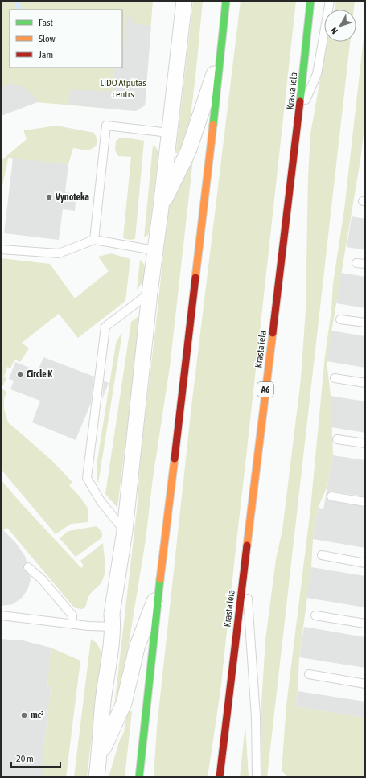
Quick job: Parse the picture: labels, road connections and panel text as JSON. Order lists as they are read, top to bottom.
{
  "streets": {
    "highway": ["Krasta iela", "A6"]
  },
  "parks": ["LIDO Atpūtas centrs"],
  "places": ["Vynoteka", "Circle K", "mc²"],
  "legend": ["Fast", "Slow", "Jam"],
  "scale_bar": "20 m",
  "north": "bottom left"
}
